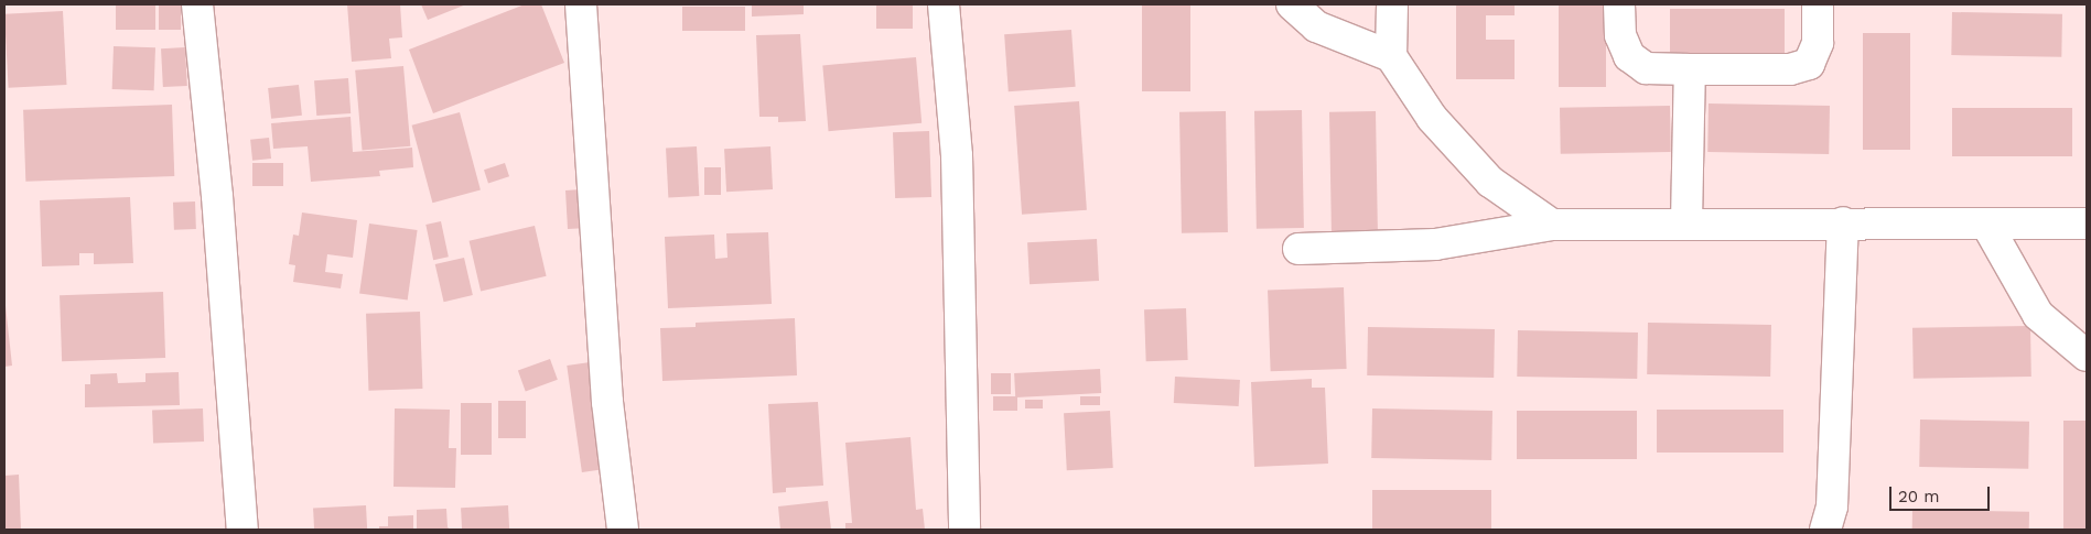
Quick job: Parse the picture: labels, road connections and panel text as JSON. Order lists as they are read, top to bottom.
{
  "scale_bar": "20 m"
}
